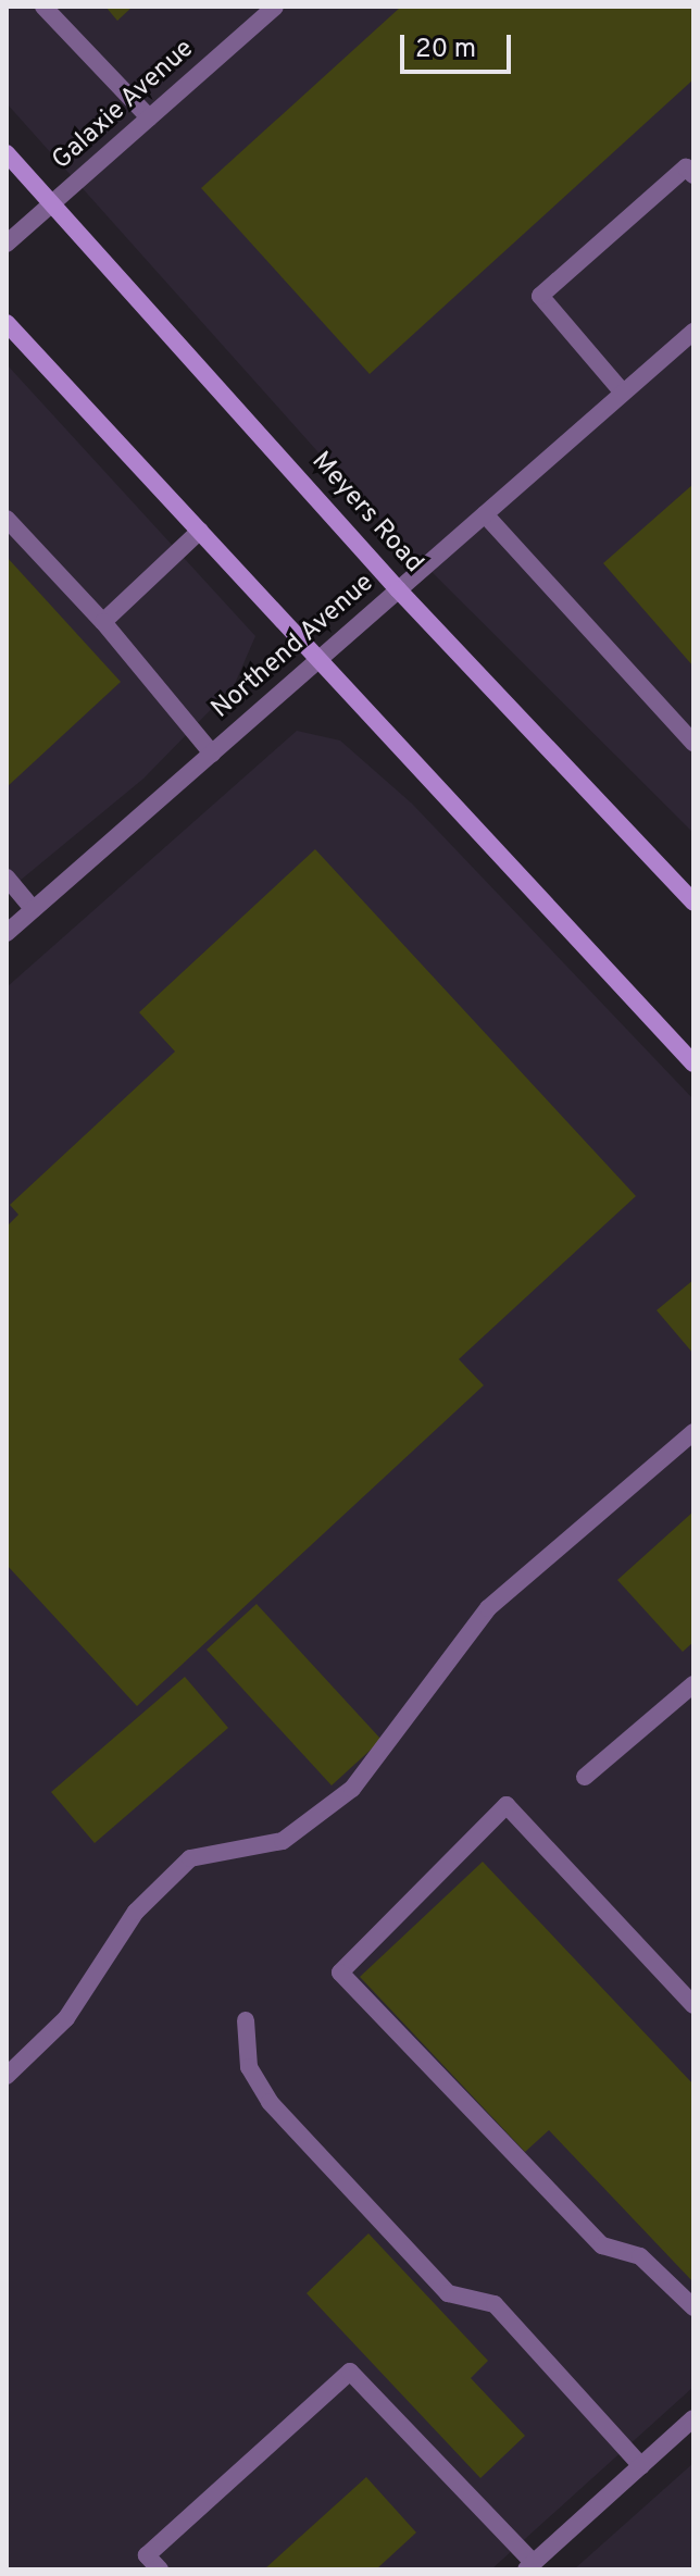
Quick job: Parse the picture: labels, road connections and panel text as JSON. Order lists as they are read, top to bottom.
{
  "streets": {
    "street": ["Galaxie Avenue", "Meyers Road", "Northend Avenue"]
  },
  "crossings": [
    ["Galaxie Avenue", "Meyers Road"],
    ["Meyers Road", "Northend Avenue"]
  ],
  "scale_bar": "20 m"
}
